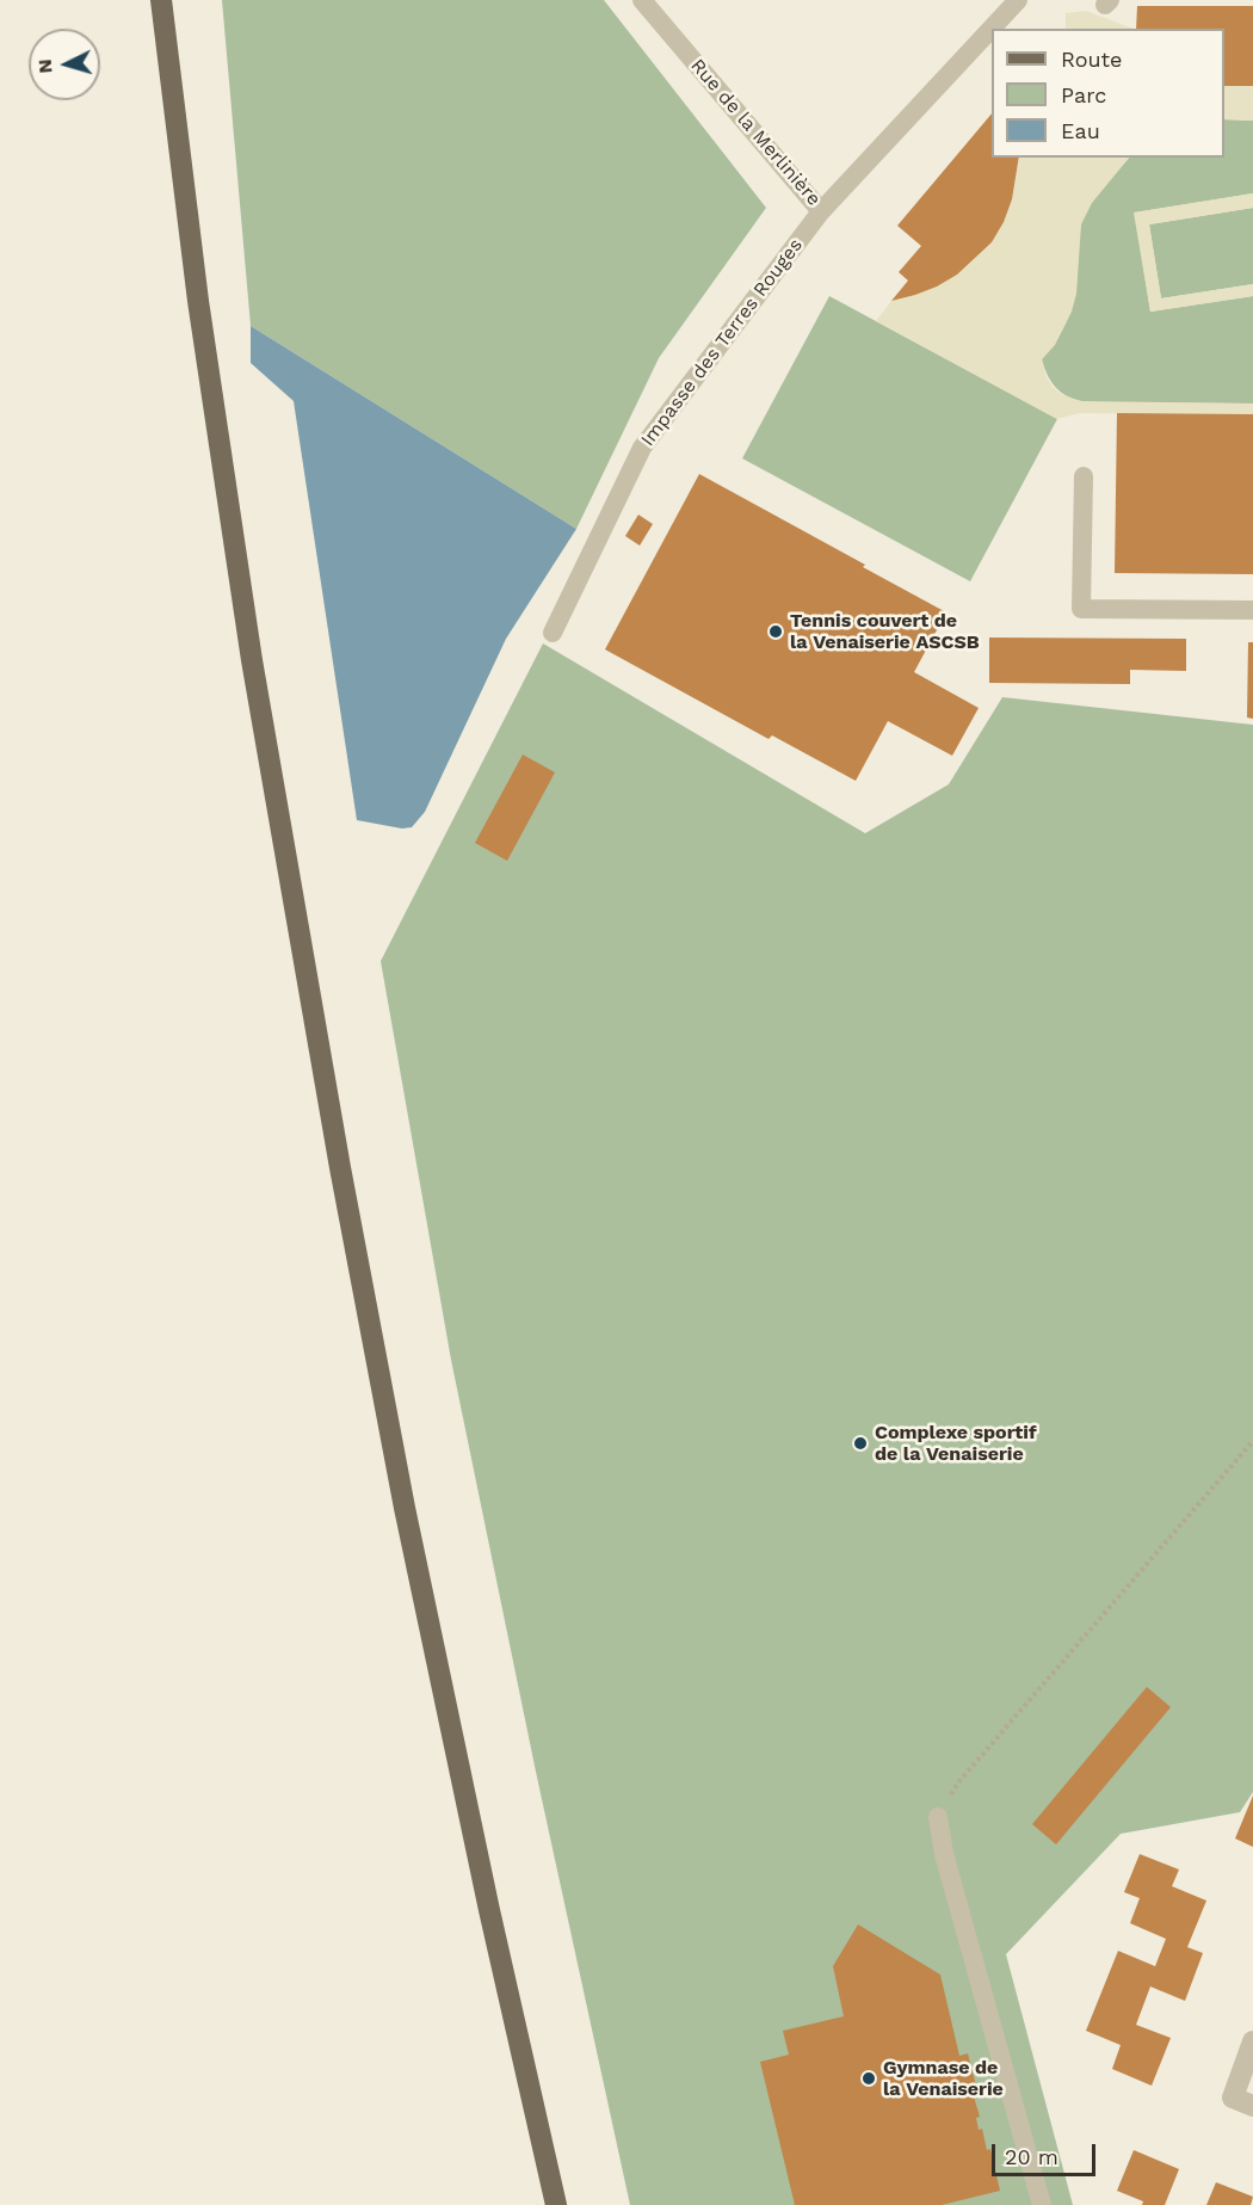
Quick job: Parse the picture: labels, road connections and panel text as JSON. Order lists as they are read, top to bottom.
{
  "streets": {
    "lane": ["Rue de la Merlinière", "Impasse des Terres Rouges"]
  },
  "crossings": [
    ["Rue de la Merlinière", "Impasse des Terres Rouges"]
  ],
  "places": ["Tennis couvert de la Venaiserie ASCSB", "Complexe sportif de la Venaiserie", "Gymnase de la Venaiserie"],
  "legend": ["Route", "Parc", "Eau"],
  "scale_bar": "20 m",
  "north": "left"
}
